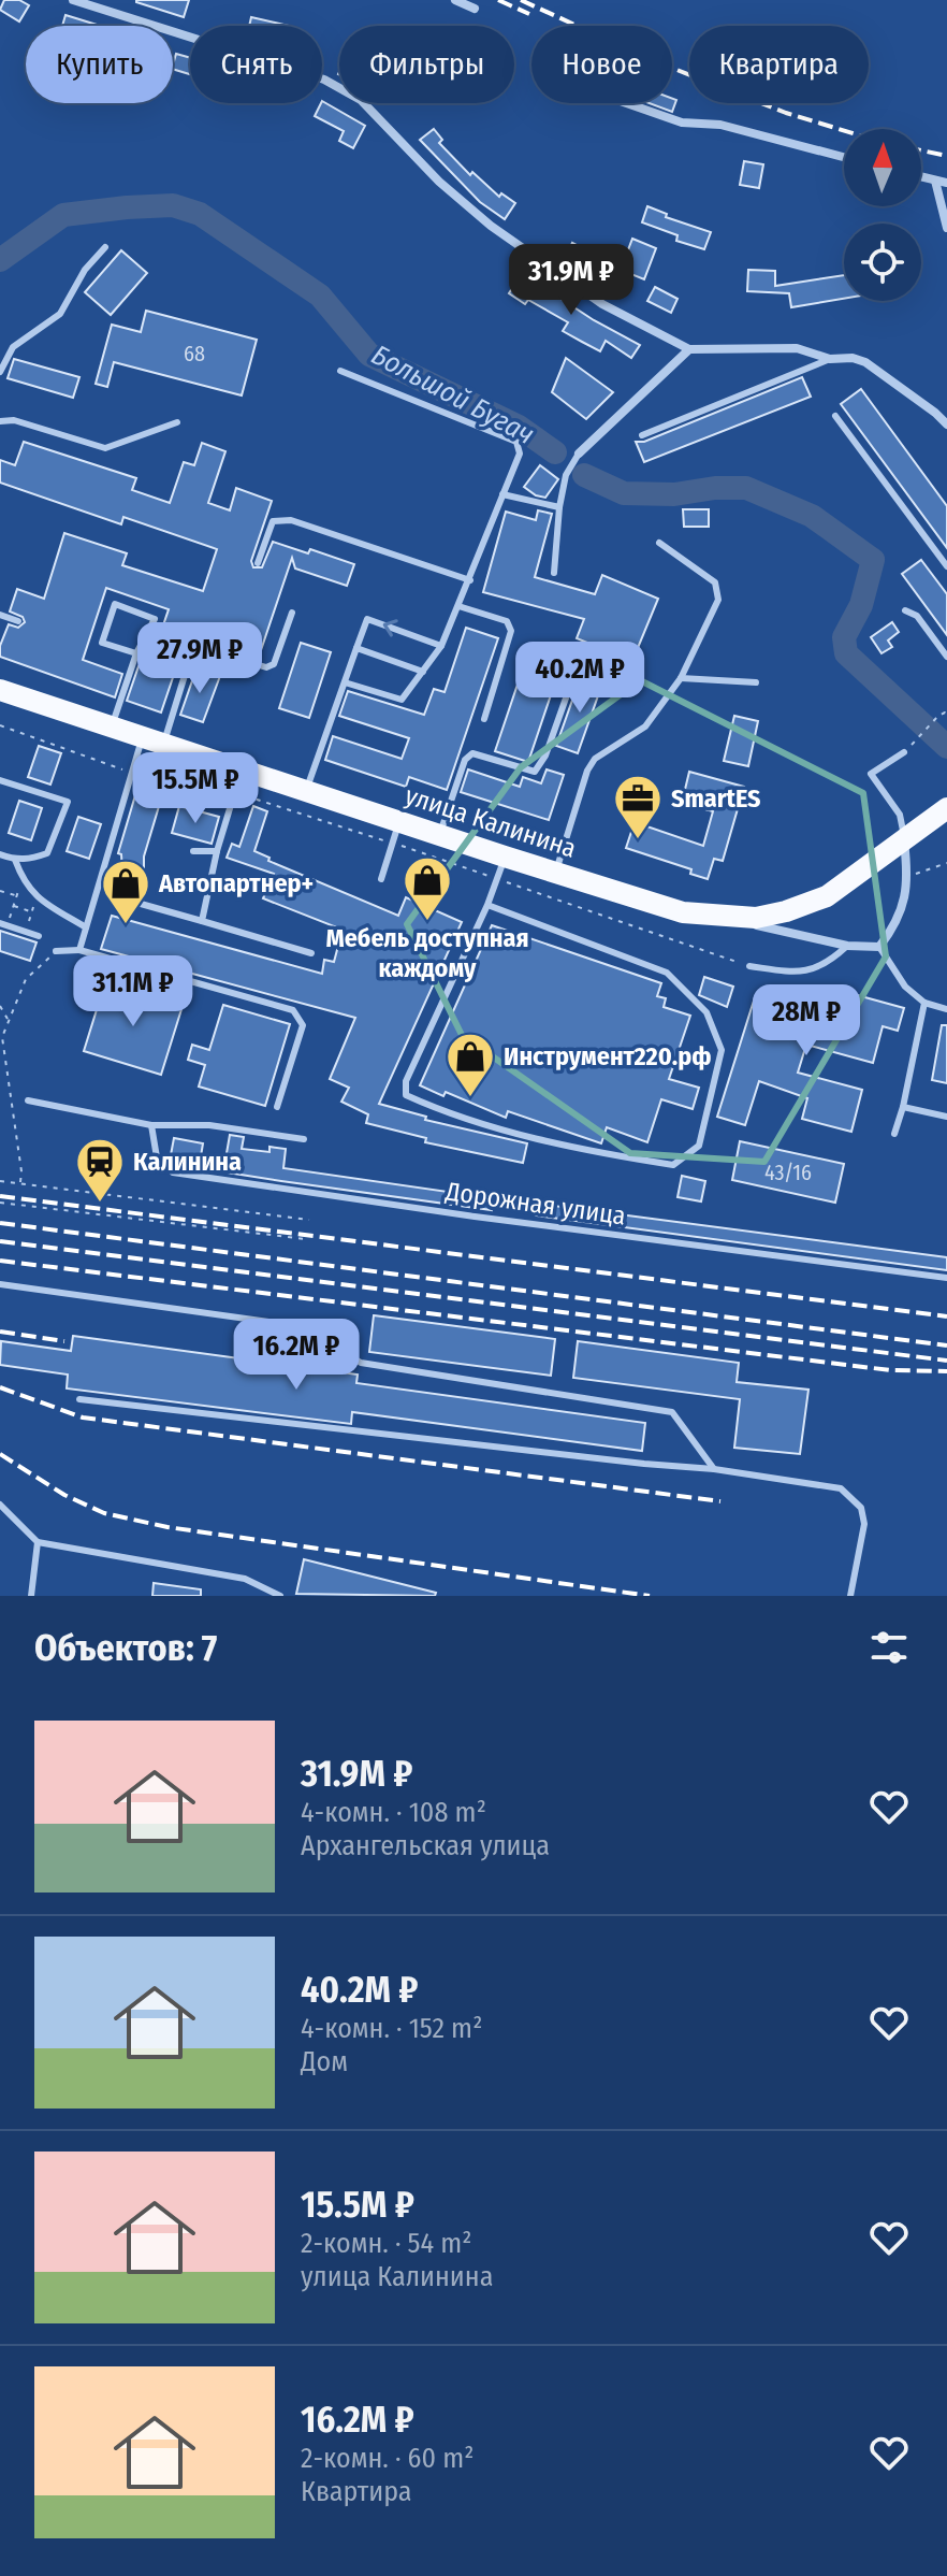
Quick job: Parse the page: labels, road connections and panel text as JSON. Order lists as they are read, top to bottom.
{
  "streets": {
    "main road": ["улица Калинина"],
    "lane": ["Дорожная улица"]
  },
  "water": ["Большой Бугач"],
  "places": {
    "office": ["SmartES"],
    "shop": ["Мебель доступная каждому", "Автопартнер+", "Инструмент220.рф"],
    "station": ["Калинина"]
  },
  "house_numbers": ["68", "43/16"],
  "north": "top",
  "page": {
    "chip": [
      "Купить",
      "Снять",
      "Фильтры",
      "Новое",
      "Квартира"
    ],
    "price": [
      "31.9M ₽",
      "27.9M ₽",
      "40.2M ₽",
      "15.5M ₽",
      "31.1M ₽",
      "28M ₽",
      "16.2M ₽"
    ],
    "heading": "Объектов: 7",
    "list": [
      {
        "name": "31.9M ₽",
        "note": "4-комн. · 108 m² · Архангельская улица"
      },
      {
        "name": "40.2M ₽",
        "note": "4-комн. · 152 m² · Дом"
      },
      {
        "name": "15.5M ₽",
        "note": "2-комн. · 54 m² · улица Калинина"
      },
      {
        "name": "16.2M ₽",
        "note": "2-комн. · 60 m² · Квартира"
      }
    ]
  }
}
